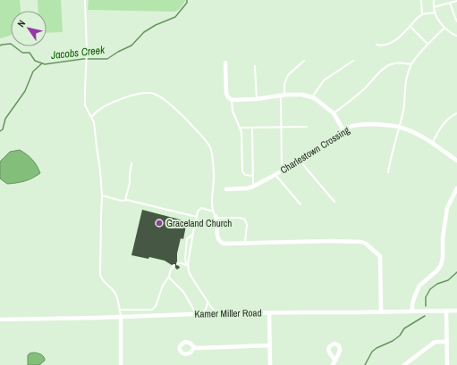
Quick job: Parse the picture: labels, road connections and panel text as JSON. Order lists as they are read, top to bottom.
{
  "streets": {
    "street": ["Charlestown Crossing", "Kamer Miller Road"]
  },
  "water": ["Jacobs Creek"],
  "places": ["Graceland Church"],
  "north": "top left"
}
